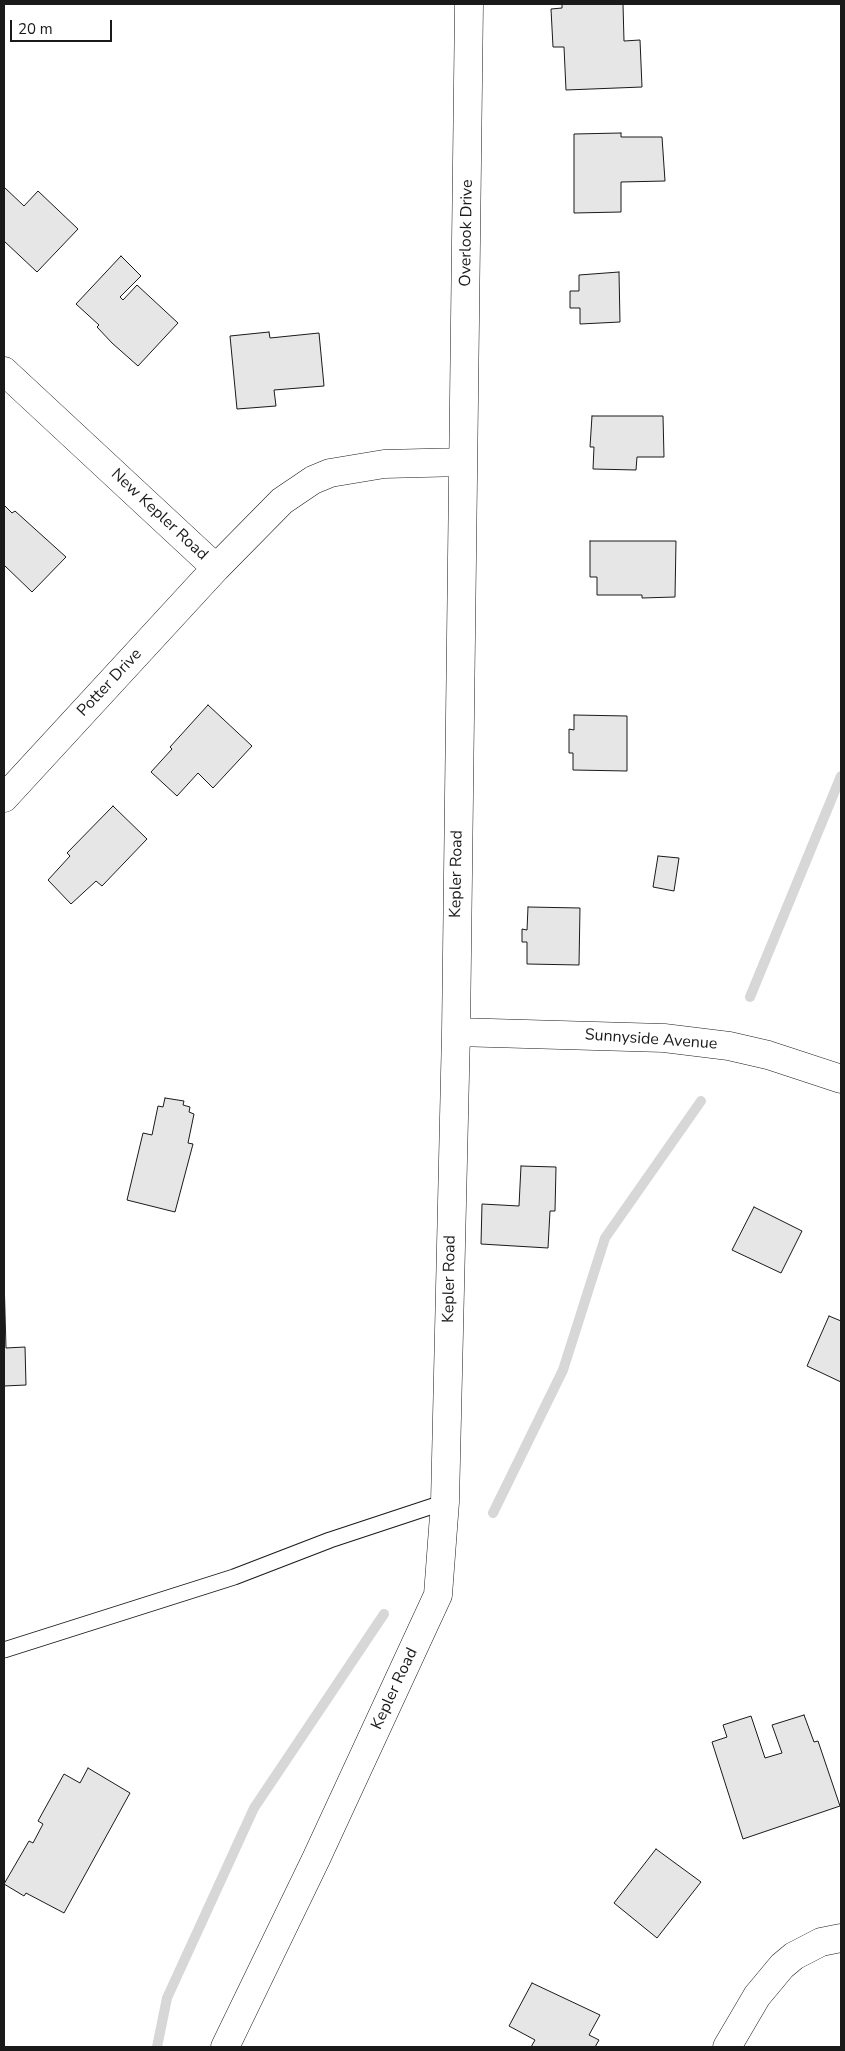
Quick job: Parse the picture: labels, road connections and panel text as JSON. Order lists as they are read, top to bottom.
{
  "streets": {
    "street": [
      "Overlook Drive",
      "New Kepler Road",
      "Potter Drive",
      "Kepler Road",
      "Sunnyside Avenue"
    ]
  },
  "crossings": [
    ["Overlook Drive", "New Kepler Road"],
    ["Overlook Drive", "Kepler Road"],
    ["New Kepler Road", "Potter Drive"],
    ["New Kepler Road", "Kepler Road"],
    ["Kepler Road", "Sunnyside Avenue"]
  ],
  "scale_bar": "20 m"
}
